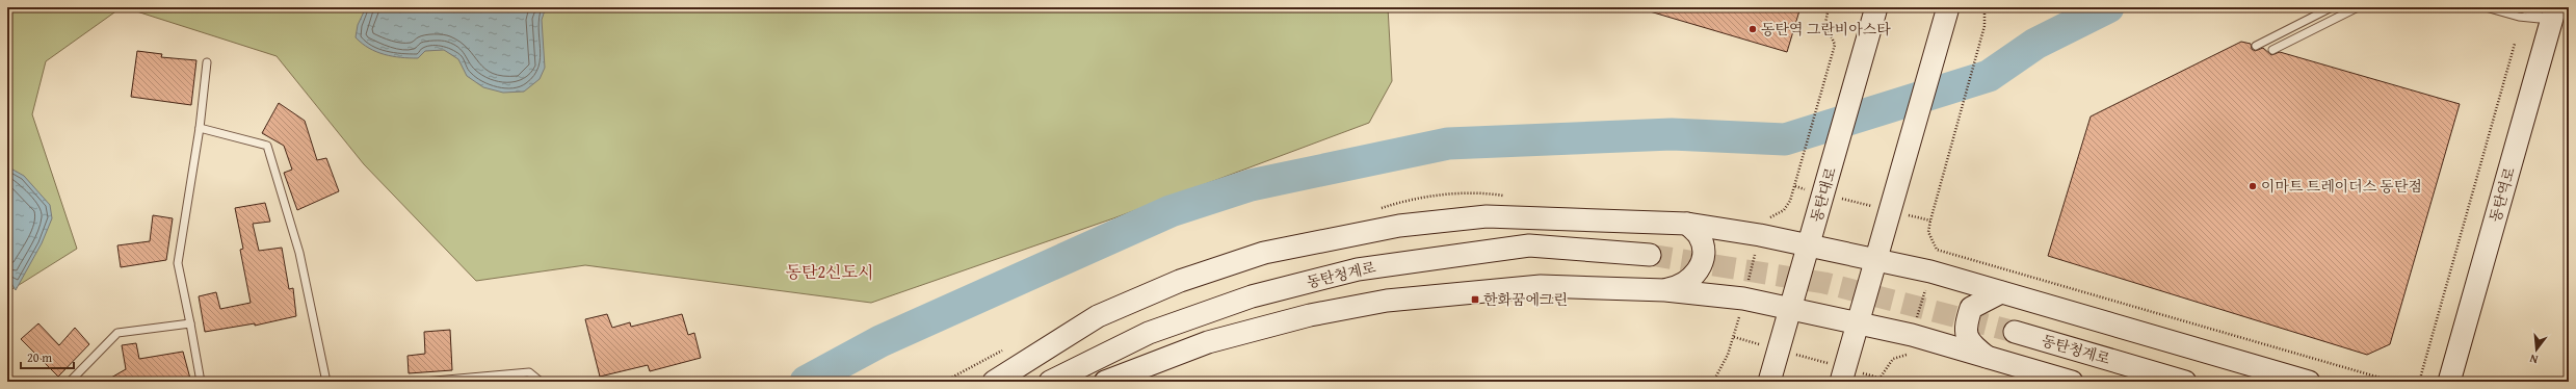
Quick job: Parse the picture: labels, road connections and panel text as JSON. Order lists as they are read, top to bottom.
{
  "streets": {
    "street": ["동탄대로", "동탄역로", "동탄청계로"]
  },
  "districts": ["동탄2신도시"],
  "places": {
    "other": ["동탄역 그란비아스타", "이마트 트레이더스 동탄점"],
    "transit": ["한화꿈에그린"]
  },
  "scale_bar": "20 m",
  "north": "bottom"
}
